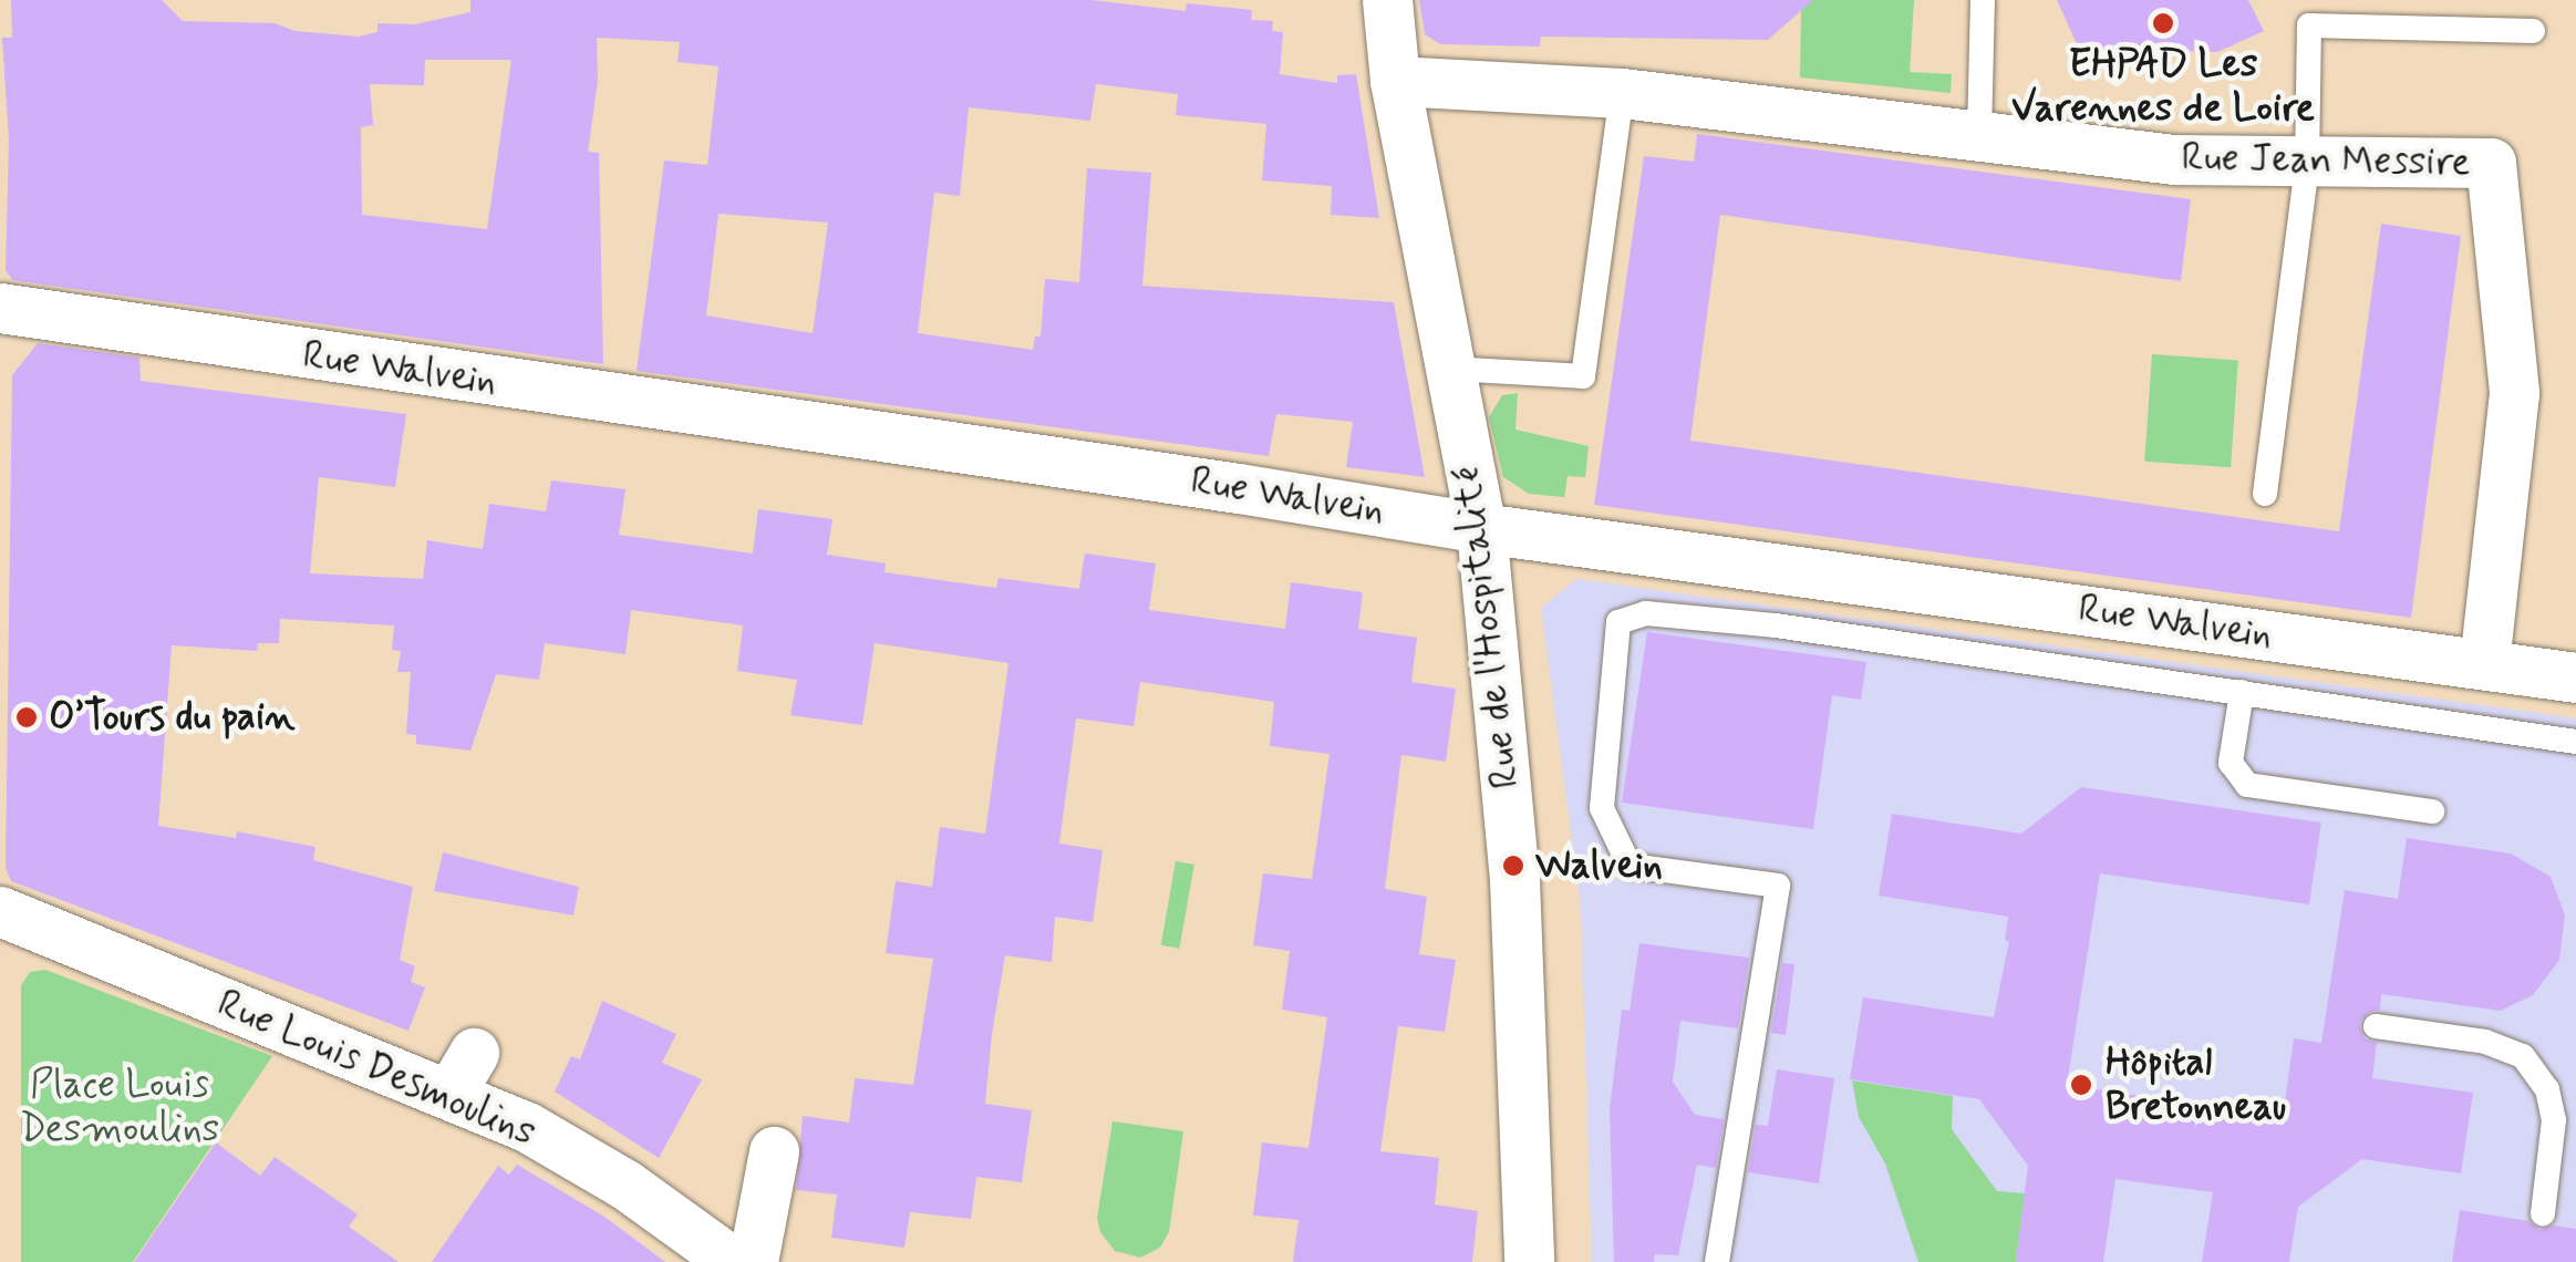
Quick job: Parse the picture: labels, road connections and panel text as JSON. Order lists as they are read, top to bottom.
{
  "streets": {
    "street": [
      "Rue Jean Messire",
      "Rue Walvein",
      "Rue de l'Hospitalité",
      "Rue Louis Desmoulins"
    ]
  },
  "crossings": [
    ["Rue Jean Messire", "Rue Walvein"],
    ["Rue Jean Messire", "Rue de l'Hospitalité"],
    ["Rue Walvein", "Rue de l'Hospitalité"]
  ],
  "parks": ["Place Louis Desmoulins"],
  "places": [
    "EHPAD Les Varennes de Loire",
    "O’Tours du pain",
    "Walvein",
    "Hôpital Bretonneau"
  ]
}
